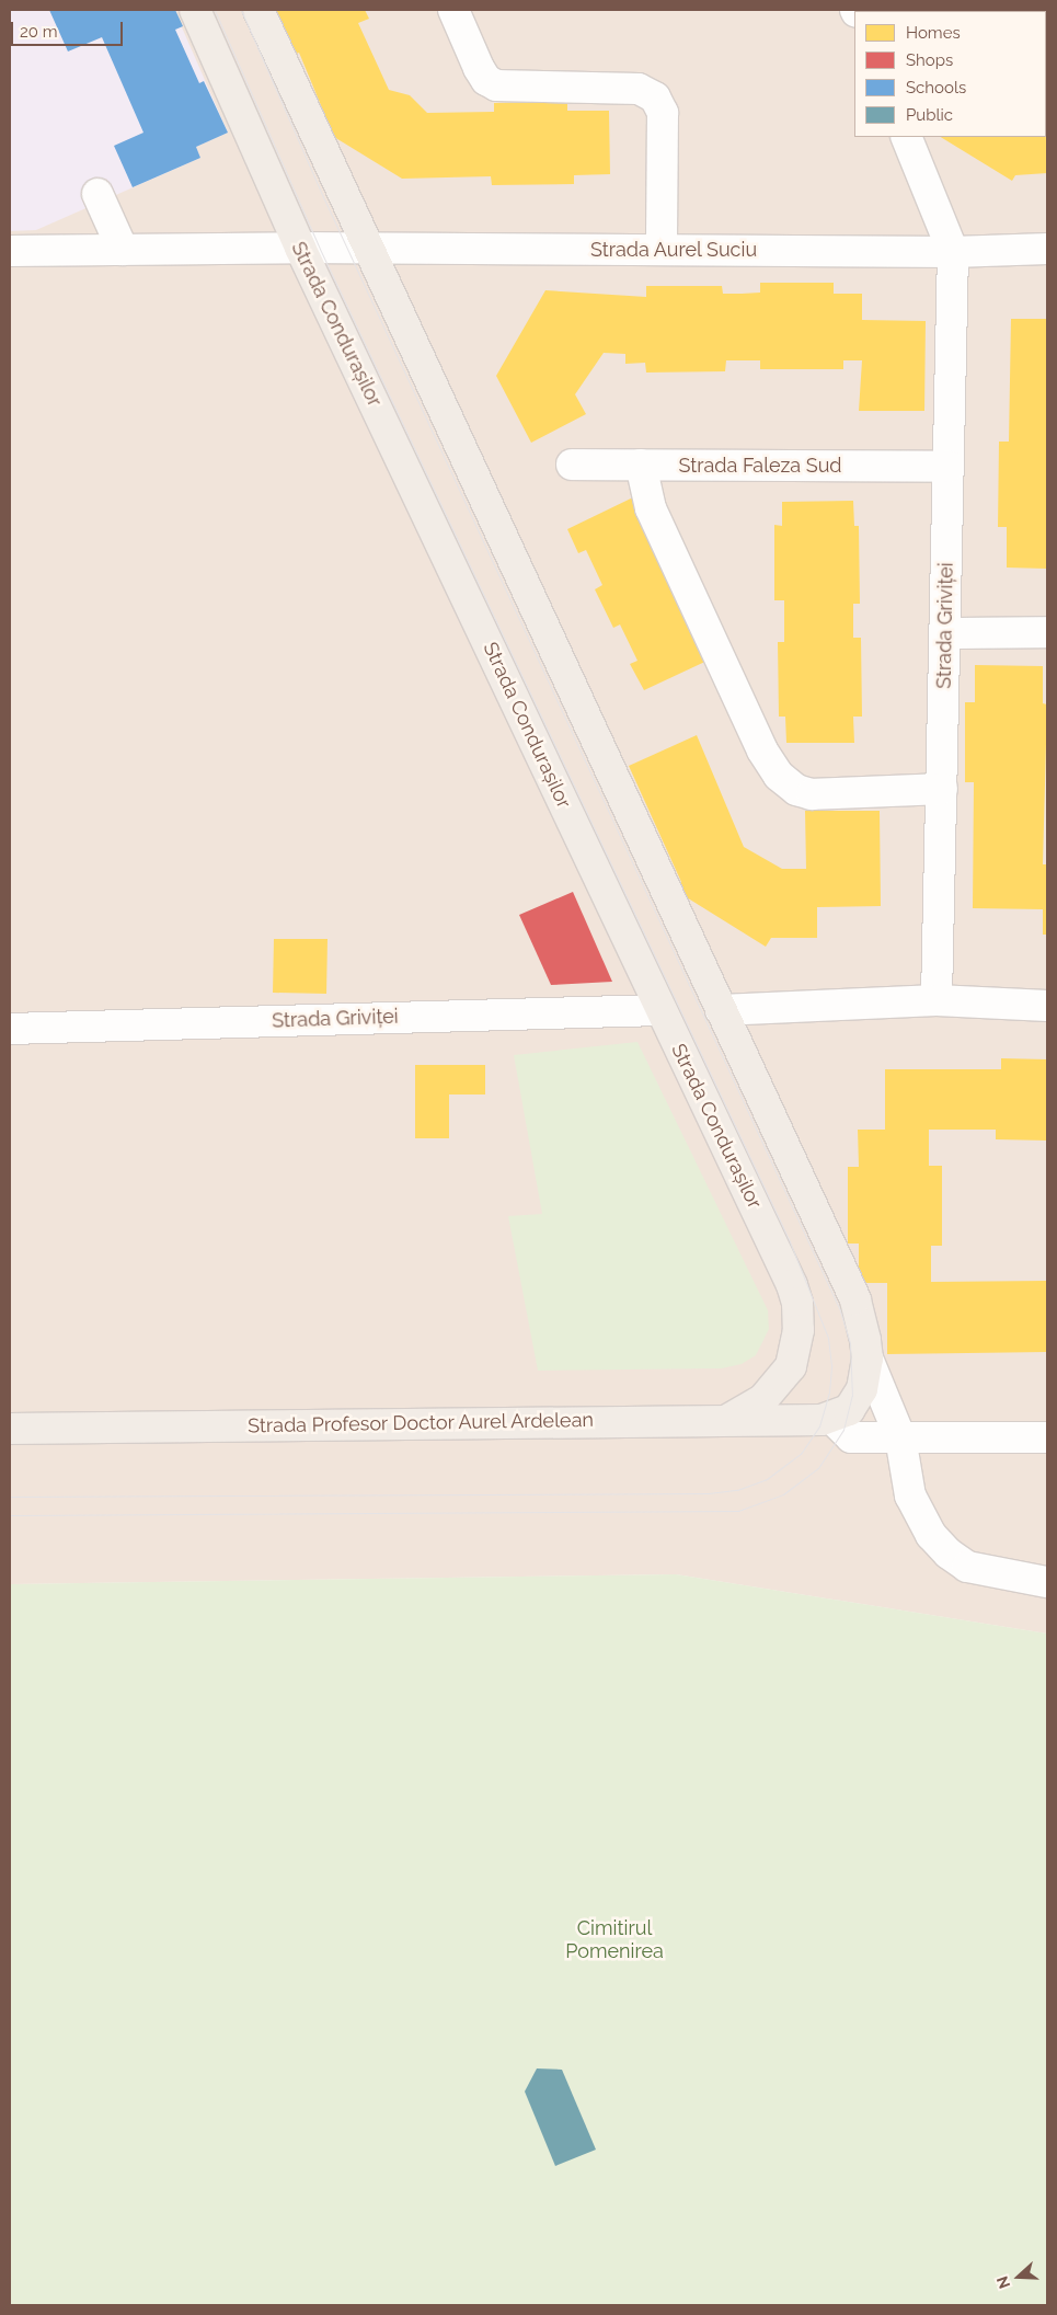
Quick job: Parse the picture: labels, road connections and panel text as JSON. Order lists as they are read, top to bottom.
{
  "streets": {
    "main road": ["Strada Condurașilor", "Strada Profesor Doctor Aurel Ardelean"],
    "street": ["Strada Aurel Suciu", "Strada Faleza Sud", "Strada Griviței"]
  },
  "crossings": [
    ["Strada Aurel Suciu", "Strada Condurașilor"],
    ["Strada Aurel Suciu", "Strada Griviței"],
    ["Strada Condurașilor", "Strada Griviței"],
    ["Strada Condurașilor", "Strada Profesor Doctor Aurel Ardelean"],
    ["Strada Faleza Sud", "Strada Griviței"]
  ],
  "parks": ["Cimitirul Pomenirea"],
  "legend": [
    "Homes",
    "Shops",
    "Schools",
    "Public"
  ],
  "scale_bar": "20 m",
  "north": "left"
}
